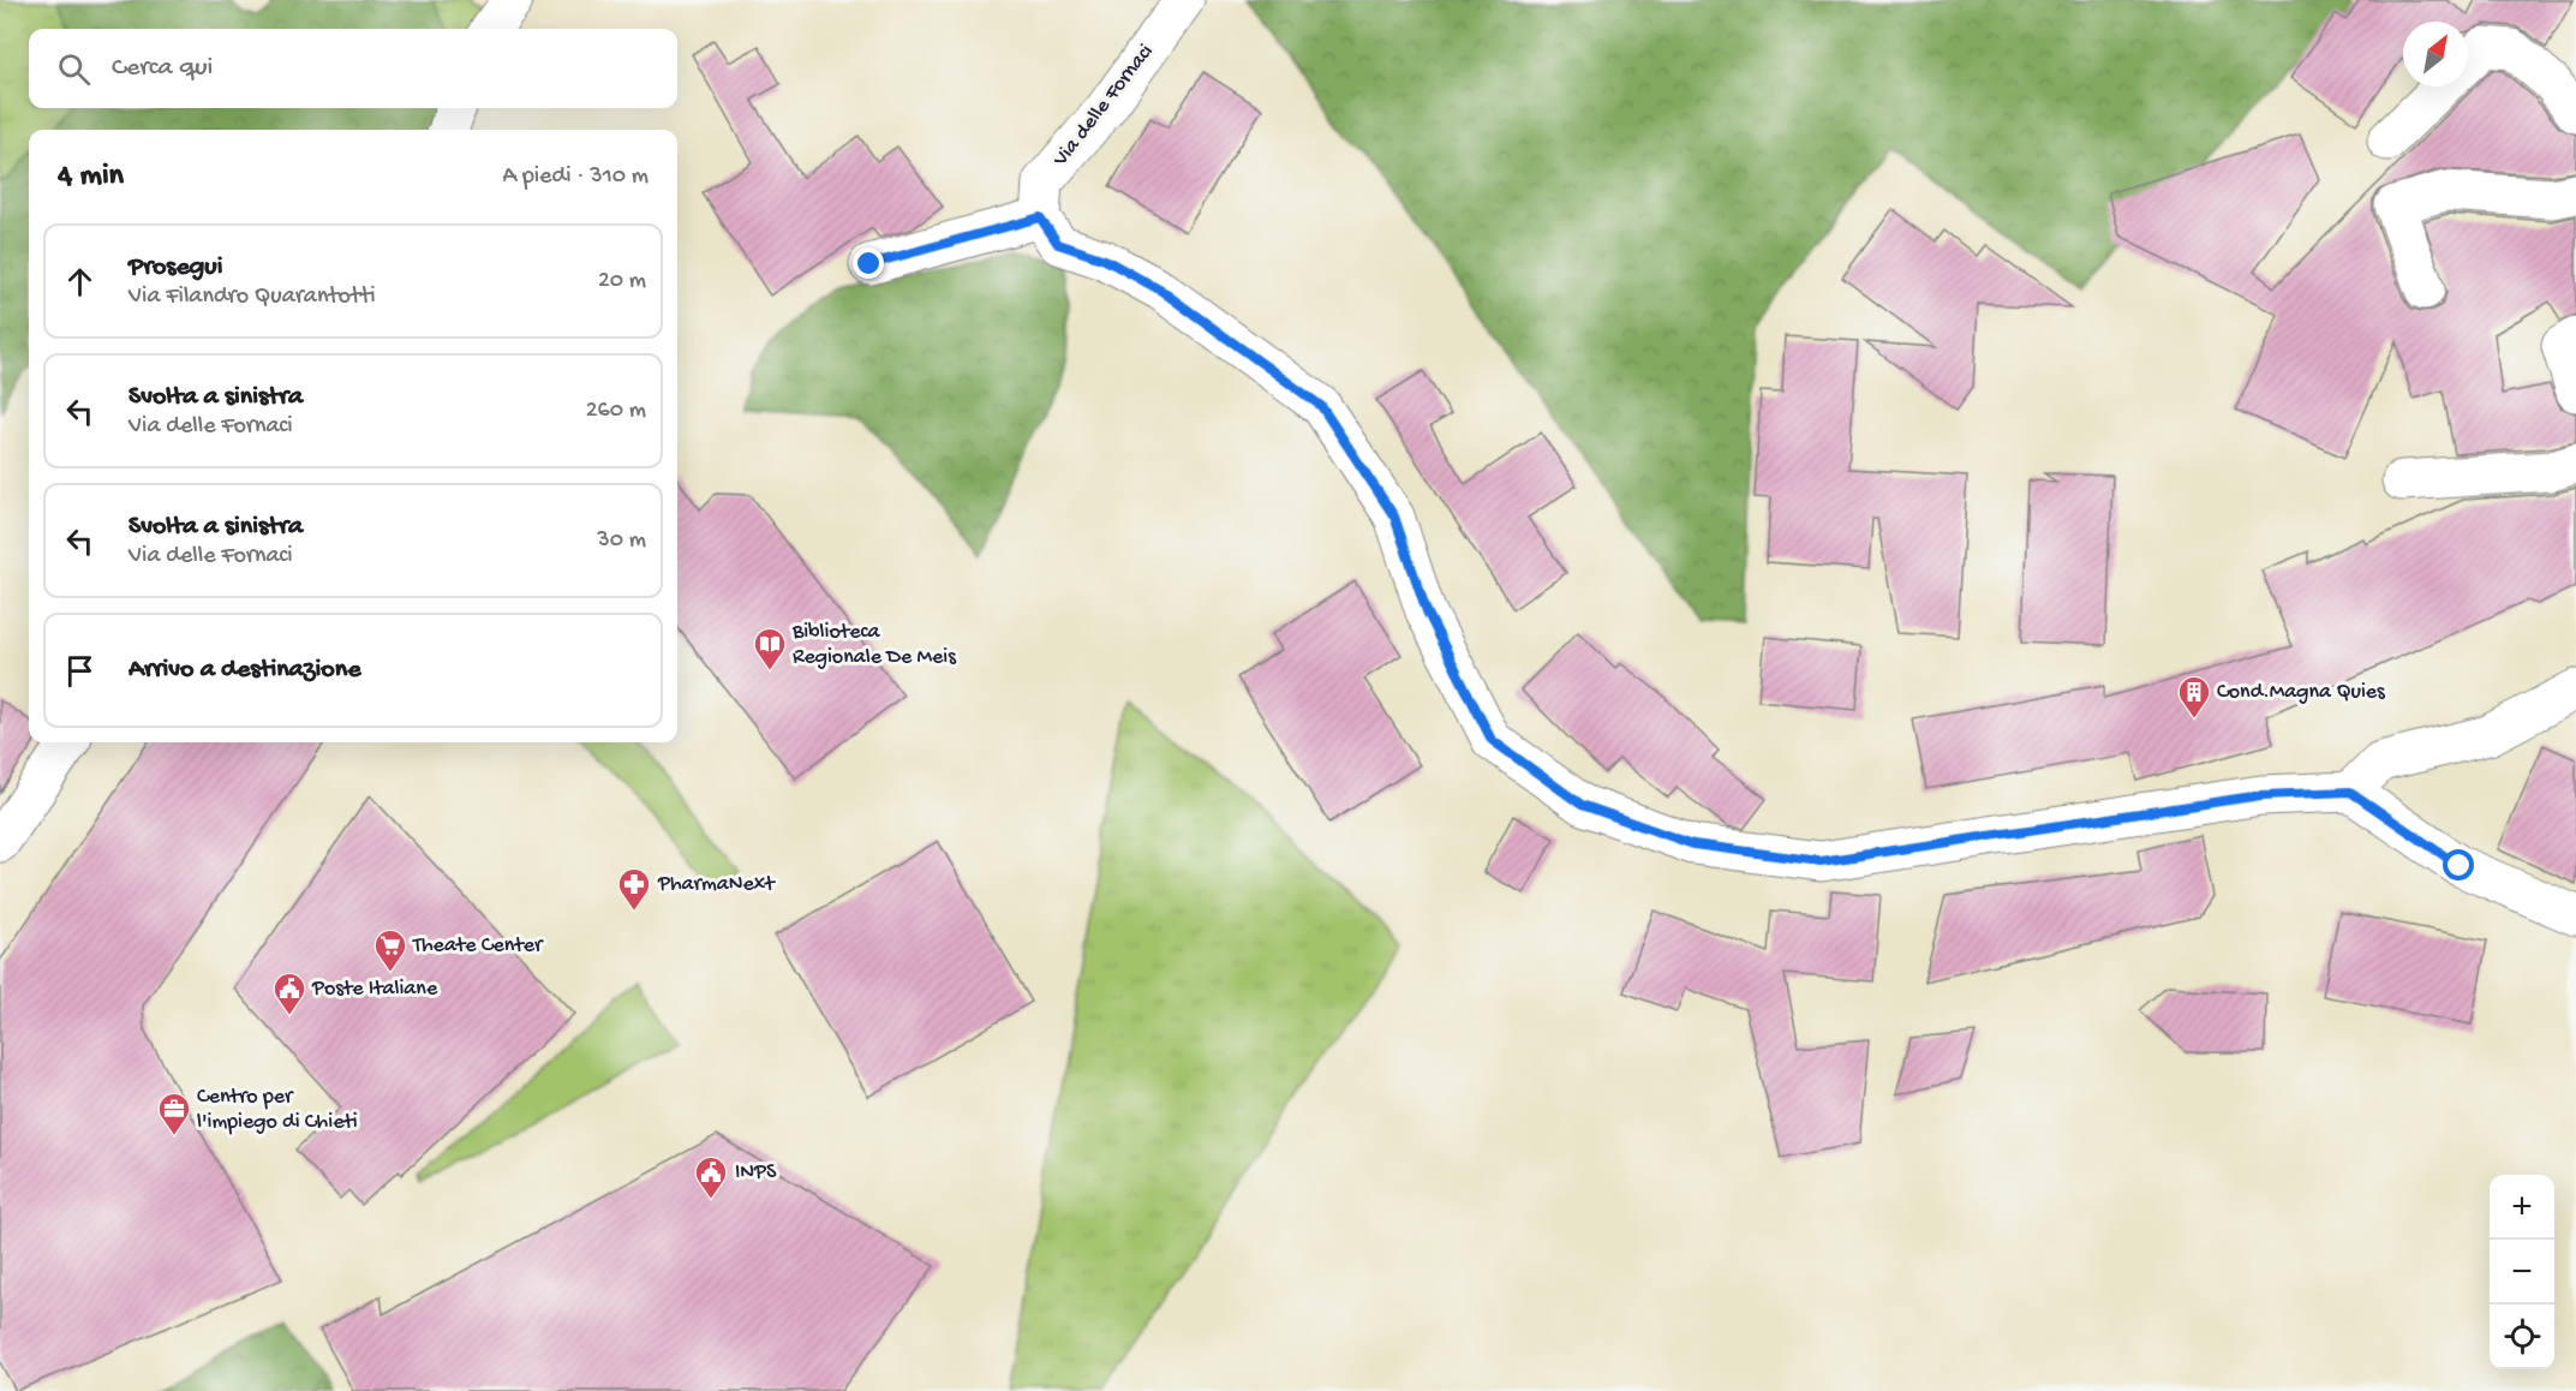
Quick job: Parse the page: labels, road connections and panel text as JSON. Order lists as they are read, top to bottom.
{
  "streets": {
    "street": ["Via delle Fornaci"]
  },
  "places": {
    "library": ["Biblioteca Regionale De Meis"],
    "building": ["Cond.Magna Quies"],
    "pharmacy": ["PharmaNext"],
    "supermarket": ["Theate Center"],
    "public building": ["Poste Italiane", "INPS"],
    "office": ["Centro per l'impiego di Chieti"]
  },
  "north": "top right",
  "page": {
    "search": "Cerca qui",
    "heading": ["4 min", "A piedi · 310 m"],
    "list": [
      ["Prosegui", "Via Filandro Quarantotti", "20 m"],
      ["Svolta a sinistra", "Via delle Fornaci", "260 m"],
      ["Svolta a sinistra", "Via delle Fornaci", "30 m"],
      "Arrivo a destinazione"
    ],
    "map_buttons": ["+", "−"]
  }
}
